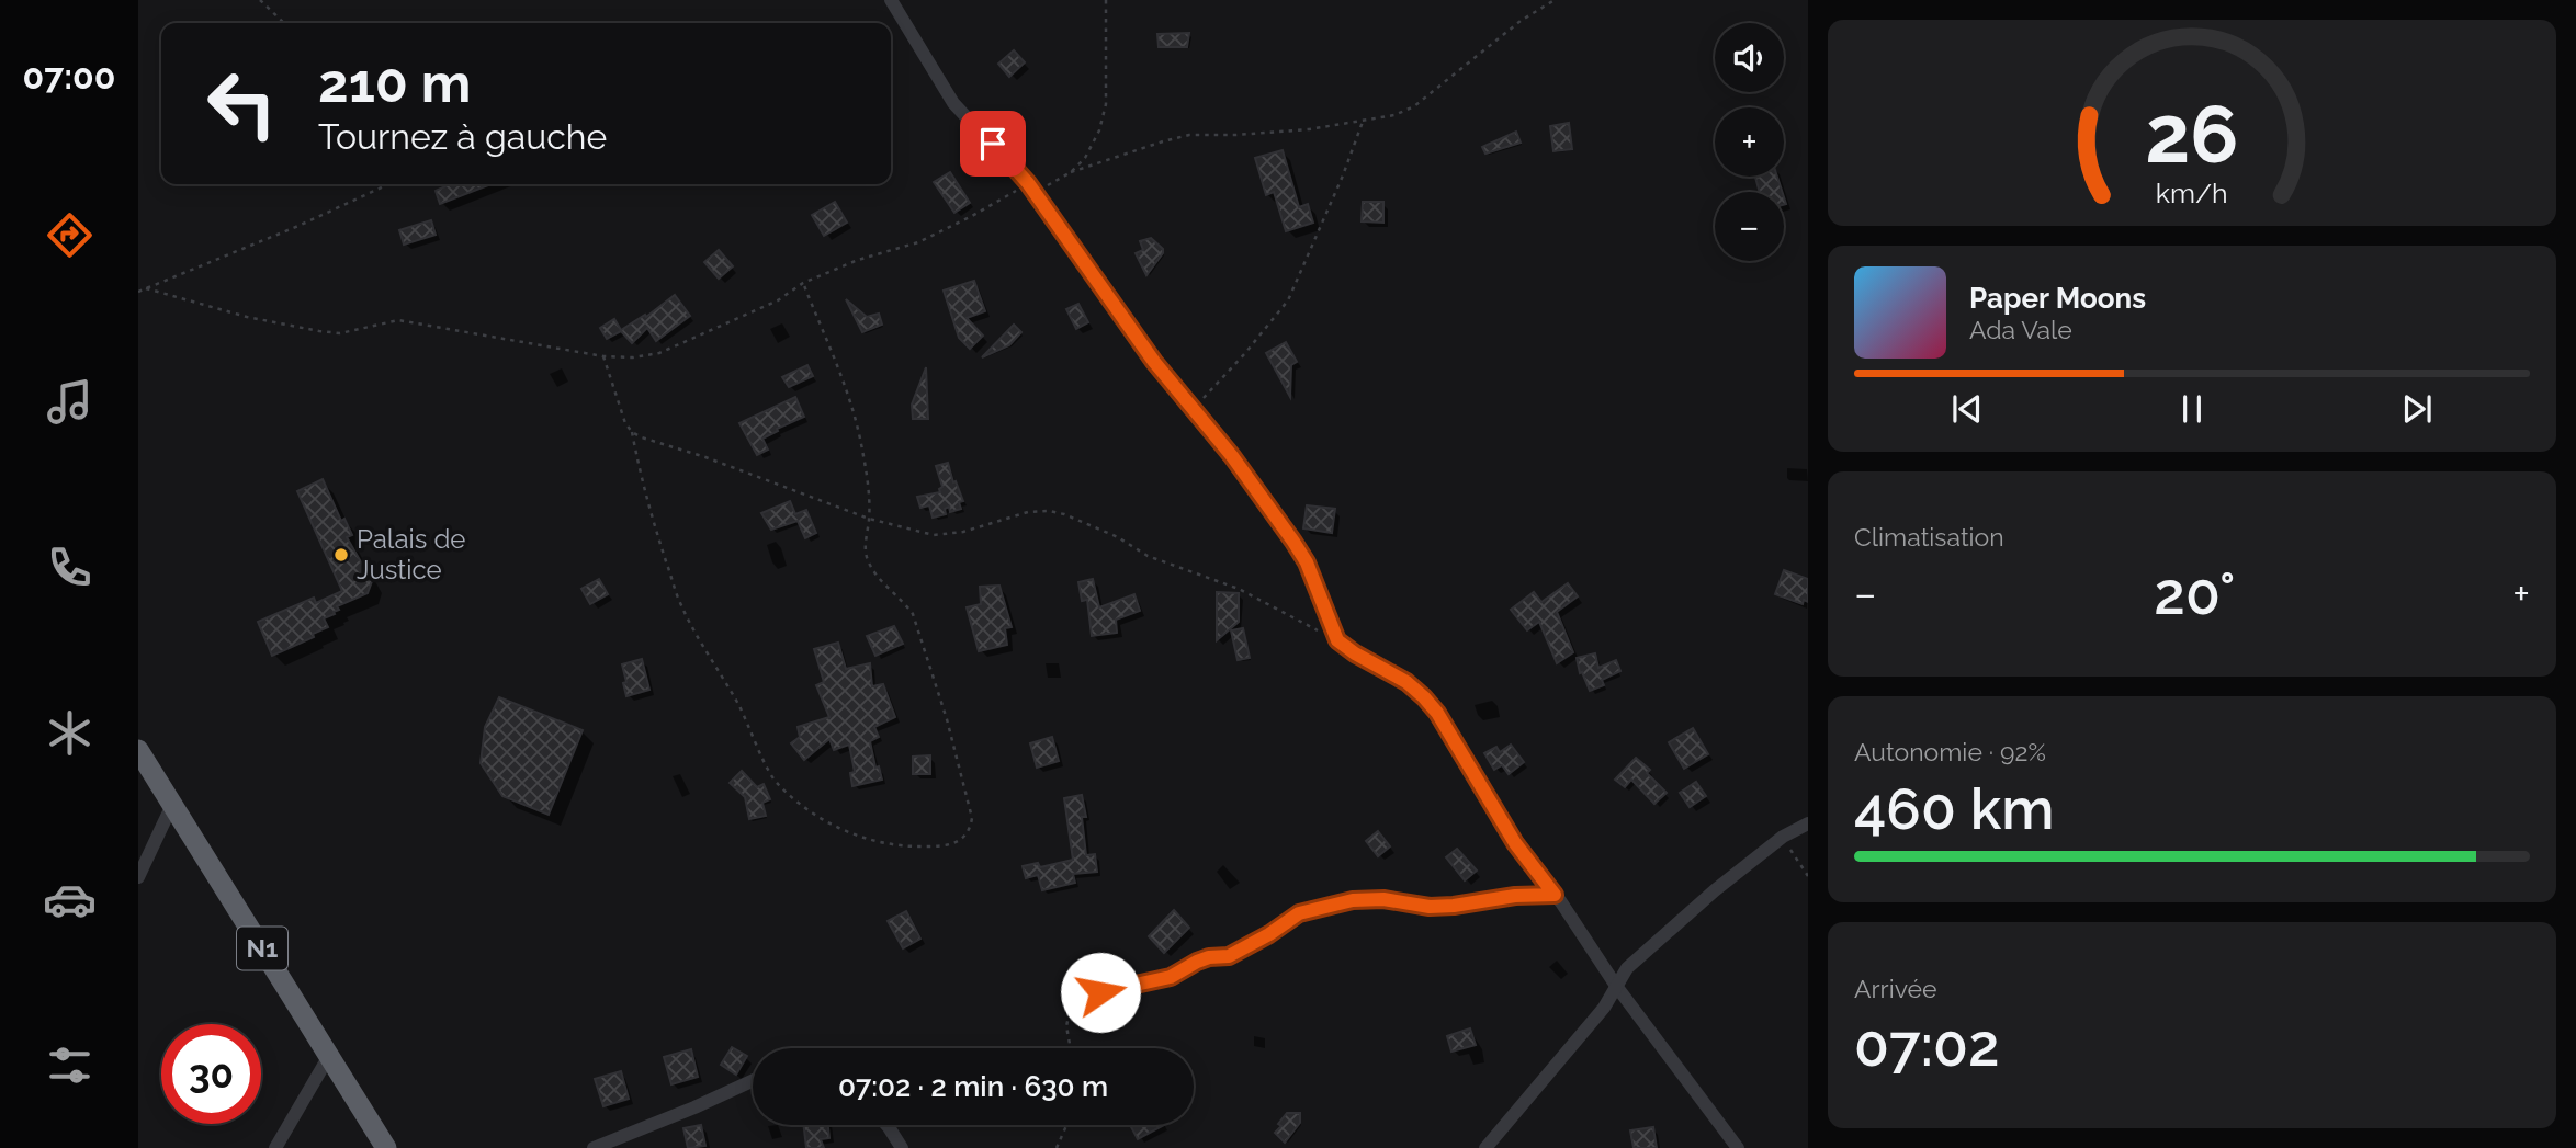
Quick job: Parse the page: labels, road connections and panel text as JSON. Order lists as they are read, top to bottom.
{
  "streets": {
    "highway": ["N1"]
  },
  "places": ["Palais de Justice"],
  "page": {
    "tabs": "07:00",
    "map_buttons": ["+", "−"],
    "turn": ["210 m", "Tournez à gauche"],
    "song": ["Paper Moons", "Ada Vale"],
    "tile": [
      "Climatisation",
      ["Autonomie · 92%", "460 km"],
      ["Arrivée", "07:02"]
    ],
    "heat": ["−", "20°", "+"],
    "limit": "30",
    "trip": "07:02 · 2 min · 630 m",
    "gauge": ["26", "km/h"]
  }
}
